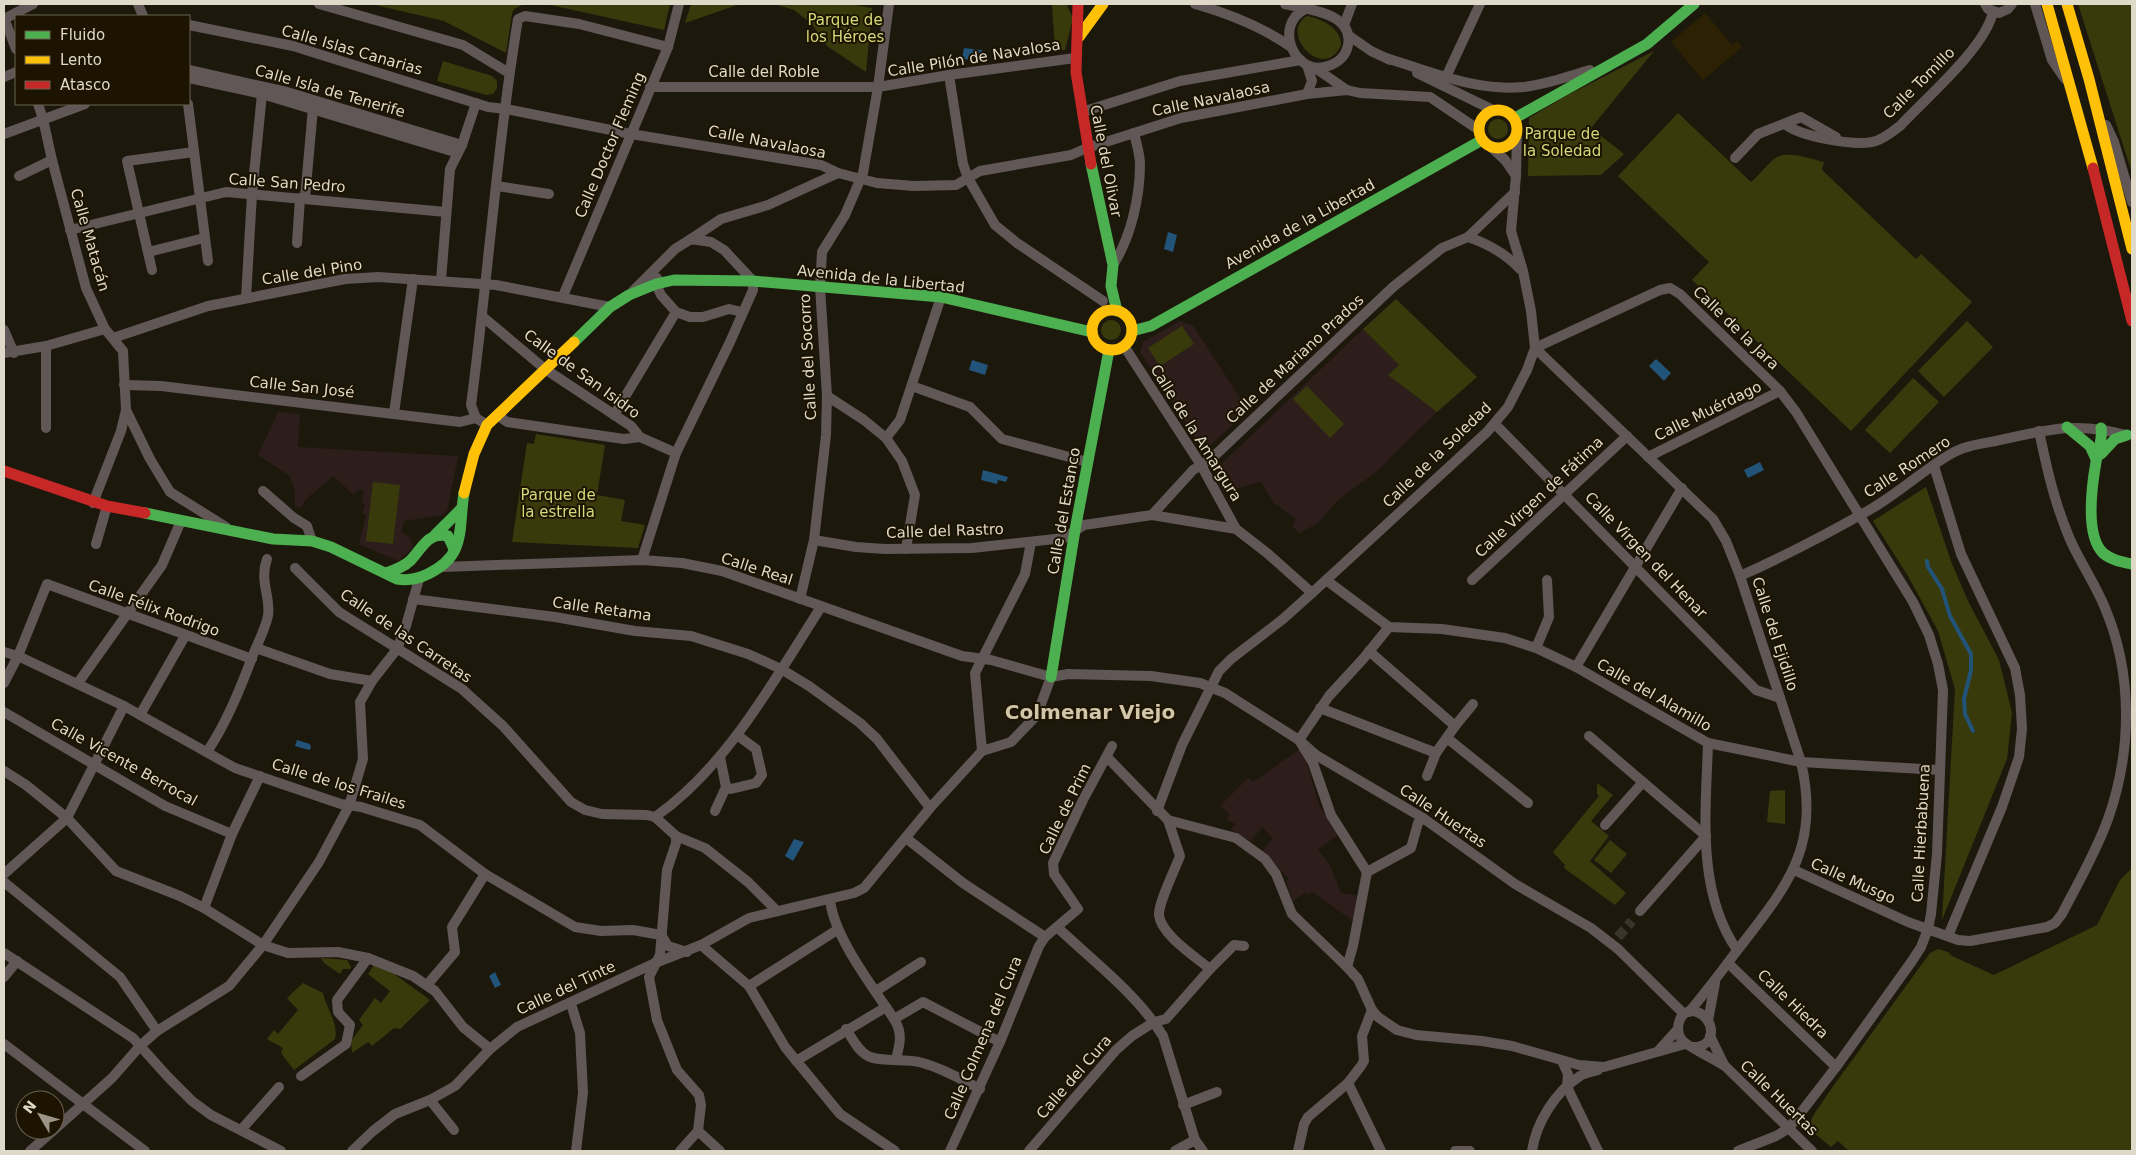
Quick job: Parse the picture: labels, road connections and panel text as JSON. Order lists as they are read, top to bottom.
{
  "streets": {
    "street": [
      "Calle Islas Canarias",
      "Calle Pilón de Navalosa",
      "Calle del Roble",
      "Calle Tomillo",
      "Calle Isla de Tenerife",
      "Calle Navalaosa",
      "Calle Doctor Fleming",
      "Calle del Olivar",
      "Calle San Pedro",
      "Avenida de la Libertad",
      "Calle Matacán",
      "Calle del Pino",
      "Calle de la Jara",
      "Calle del Socorro",
      "Calle de Mariano Prados",
      "Calle de San Isidro",
      "Calle San José",
      "Calle Muérdago",
      "Calle de la Amargura",
      "Calle de la Soledad",
      "Calle Romero",
      "Calle Virgen de Fátima",
      "Calle del Estanco",
      "Calle del Rastro",
      "Calle Virgen del Henar",
      "Calle Real",
      "Calle Félix Rodrigo",
      "Calle Retama",
      "Calle del Ejidillo",
      "Calle de las Carretas",
      "Calle del Alamillo",
      "Calle Vicente Berrocal",
      "Calle de los Frailes",
      "Calle de Prim",
      "Calle Huertas",
      "Calle Hierbabuena",
      "Calle Musgo",
      "Calle del Tinte",
      "Calle Hiedra",
      "Calle Colmena del Cura",
      "Calle del Cura"
    ]
  },
  "crossings": [
    ["Calle Islas Canarias", "Calle Navalaosa"],
    ["Calle Pilón de Navalosa", "Calle del Roble"],
    ["Calle Pilón de Navalosa", "Calle del Olivar"],
    ["Calle Pilón de Navalosa", "Calle del Socorro"],
    ["Calle del Roble", "Calle Doctor Fleming"],
    ["Calle del Roble", "Calle del Socorro"],
    ["Calle Navalaosa", "Calle Doctor Fleming"],
    ["Calle Navalaosa", "Calle del Olivar"],
    ["Calle Navalaosa", "Avenida de la Libertad"],
    ["Calle Navalaosa", "Calle del Socorro"],
    ["Calle Doctor Fleming", "Calle del Pino"],
    ["Calle del Olivar", "Avenida de la Libertad"],
    ["Calle del Olivar", "Calle de la Amargura"],
    ["Calle del Olivar", "Calle del Estanco"],
    ["Calle San Pedro", "Calle Matacán"],
    ["Avenida de la Libertad", "Calle del Pino"],
    ["Avenida de la Libertad", "Calle del Socorro"],
    ["Avenida de la Libertad", "Calle de San Isidro"],
    ["Avenida de la Libertad", "Calle de la Amargura"],
    ["Avenida de la Libertad", "Calle del Estanco"],
    ["Avenida de la Libertad", "Calle Real"],
    ["Calle Matacán", "Calle del Pino"],
    ["Calle Matacán", "Calle San José"],
    ["Calle de la Jara", "Calle Muérdago"],
    ["Calle de la Jara", "Calle de la Soledad"],
    ["Calle de la Jara", "Calle Romero"],
    ["Calle de la Jara", "Calle del Ejidillo"],
    ["Calle de la Jara", "Calle Hierbabuena"],
    ["Calle del Socorro", "Calle del Rastro"],
    ["Calle del Socorro", "Calle Real"],
    ["Calle de Mariano Prados", "Calle de la Amargura"],
    ["Calle de Mariano Prados", "Calle del Rastro"],
    ["Calle Muérdago", "Calle del Ejidillo"],
    ["Calle de la Amargura", "Calle de la Soledad"],
    ["Calle de la Amargura", "Calle del Estanco"],
    ["Calle de la Amargura", "Calle del Rastro"],
    ["Calle de la Soledad", "Calle Virgen del Henar"],
    ["Calle de la Soledad", "Calle del Ejidillo"],
    ["Calle de la Soledad", "Calle Huertas"],
    ["Calle Romero", "Calle del Ejidillo"],
    ["Calle Romero", "Calle Hierbabuena"],
    ["Calle Romero", "Calle Musgo"],
    ["Calle Virgen de Fátima", "Calle Virgen del Henar"],
    ["Calle Virgen de Fátima", "Calle del Ejidillo"],
    ["Calle del Estanco", "Calle del Rastro"],
    ["Calle del Estanco", "Calle Real"],
    ["Calle del Estanco", "Calle Huertas"],
    ["Calle Virgen del Henar", "Calle del Ejidillo"],
    ["Calle Real", "Calle Huertas"],
    ["Calle Félix Rodrigo", "Calle de los Frailes"],
    ["Calle Retama", "Calle del Tinte"],
    ["Calle del Ejidillo", "Calle del Alamillo"],
    ["Calle del Ejidillo", "Calle Huertas"],
    ["Calle del Ejidillo", "Calle Musgo"],
    ["Calle del Ejidillo", "Calle Hiedra"],
    ["Calle del Alamillo", "Calle Hierbabuena"],
    ["Calle Huertas", "Calle Hierbabuena"],
    ["Calle Hierbabuena", "Calle Musgo"],
    ["Calle Hierbabuena", "Calle Hiedra"]
  ],
  "districts": ["Colmenar Viejo"],
  "parks": ["Parque de los Héroes", "Parque de la Soledad", "Parque de la estrella"],
  "legend": ["Fluido", "Lento", "Atasco"],
  "north": "top left"
}
